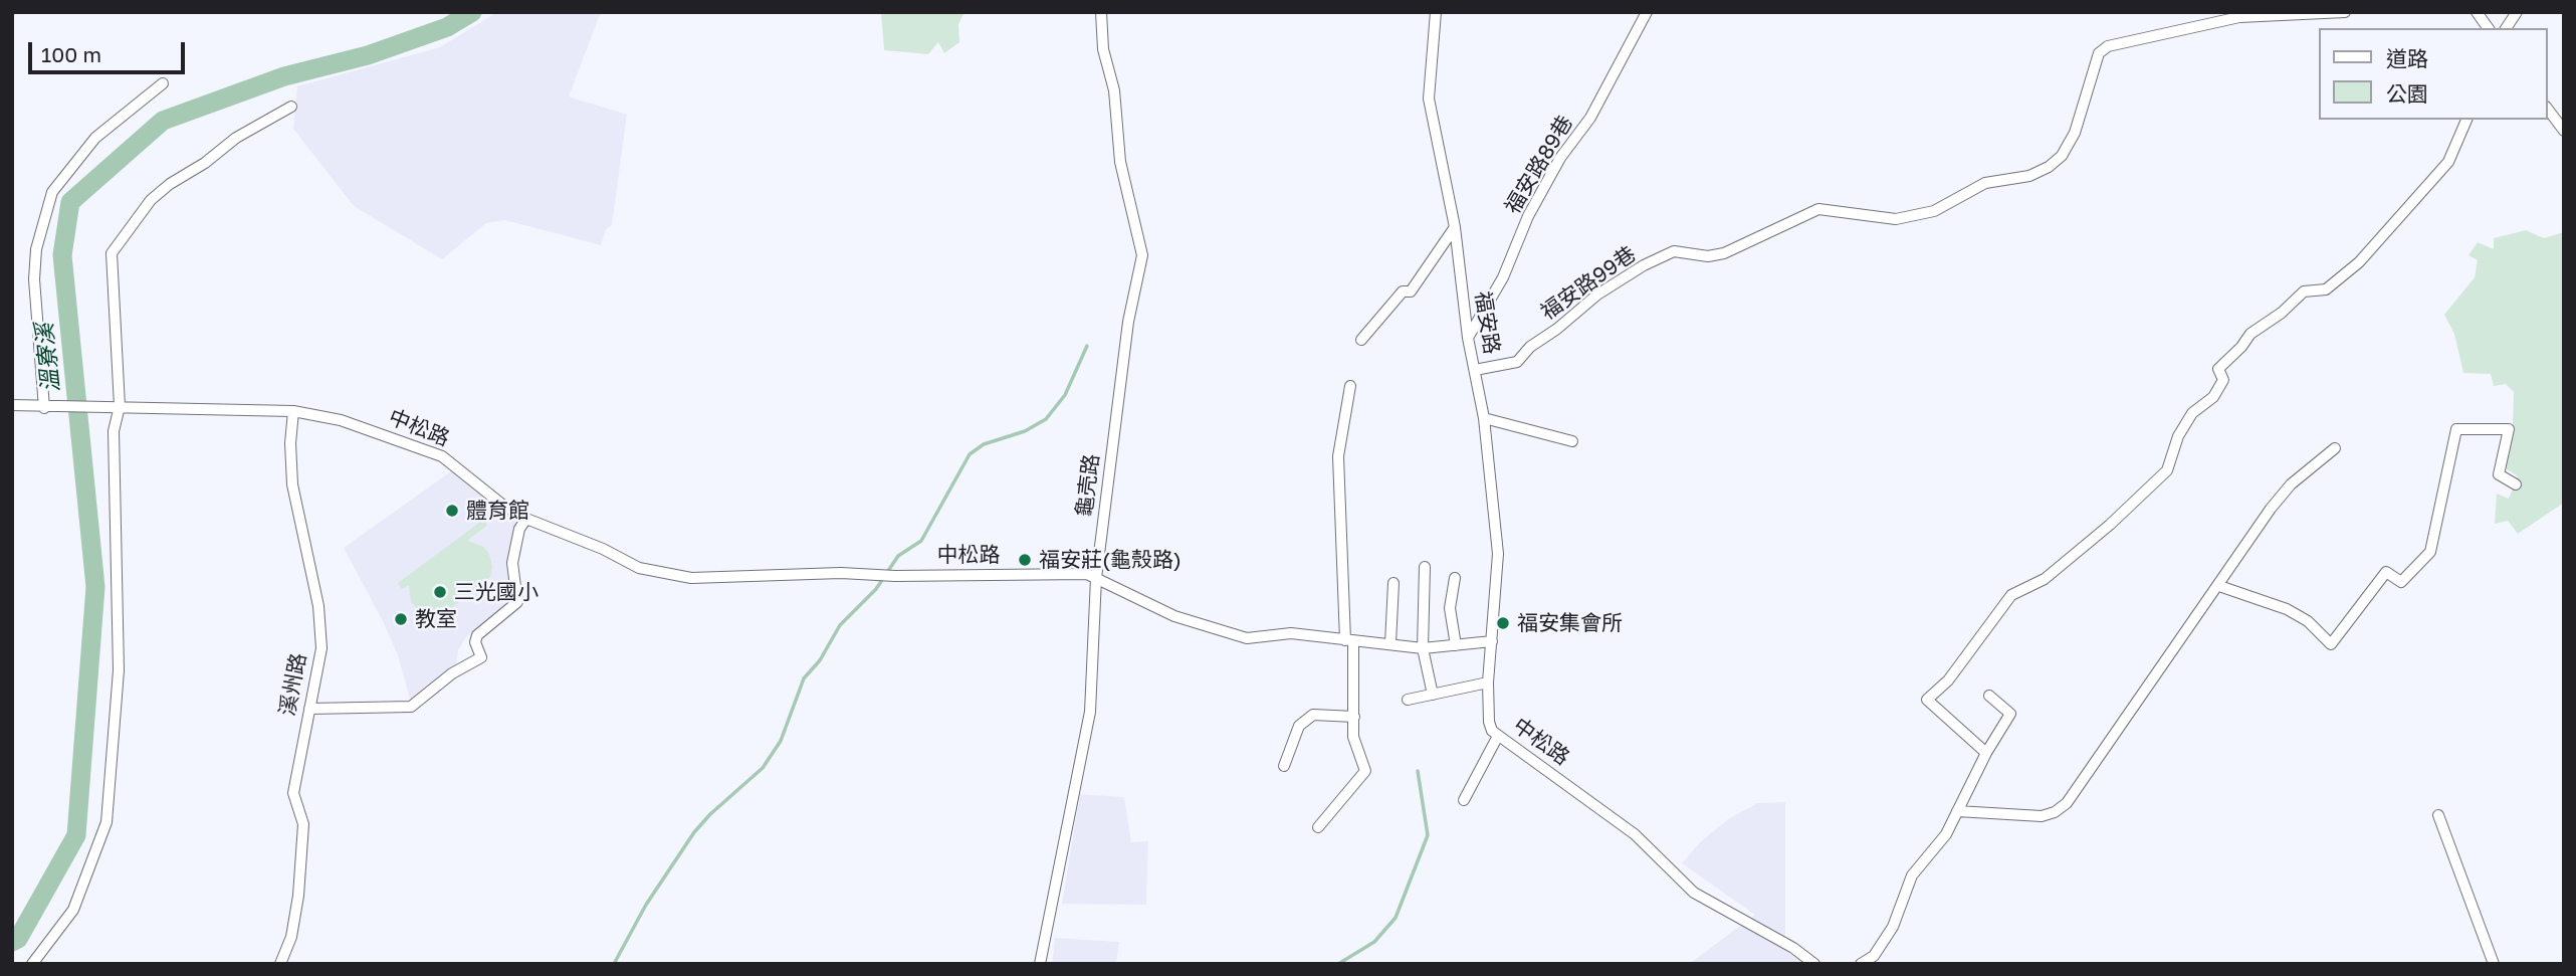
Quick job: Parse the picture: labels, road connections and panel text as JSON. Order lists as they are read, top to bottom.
{
  "streets": {
    "street": [
      "福安路89巷",
      "福安路99巷",
      "福安路",
      "中松路",
      "龜壳路",
      "溪州路"
    ]
  },
  "crossings": [
    ["福安路89巷", "福安路"],
    ["福安路99巷", "福安路"],
    ["福安路", "中松路"],
    ["中松路", "龜壳路"],
    ["中松路", "溪州路"]
  ],
  "water": ["溫寮溪"],
  "places": [
    "體育館",
    "福安莊(龜殼路)",
    "三光國小",
    "教室",
    "福安集會所"
  ],
  "legend": ["道路", "公園"],
  "scale_bar": "100 m"
}
